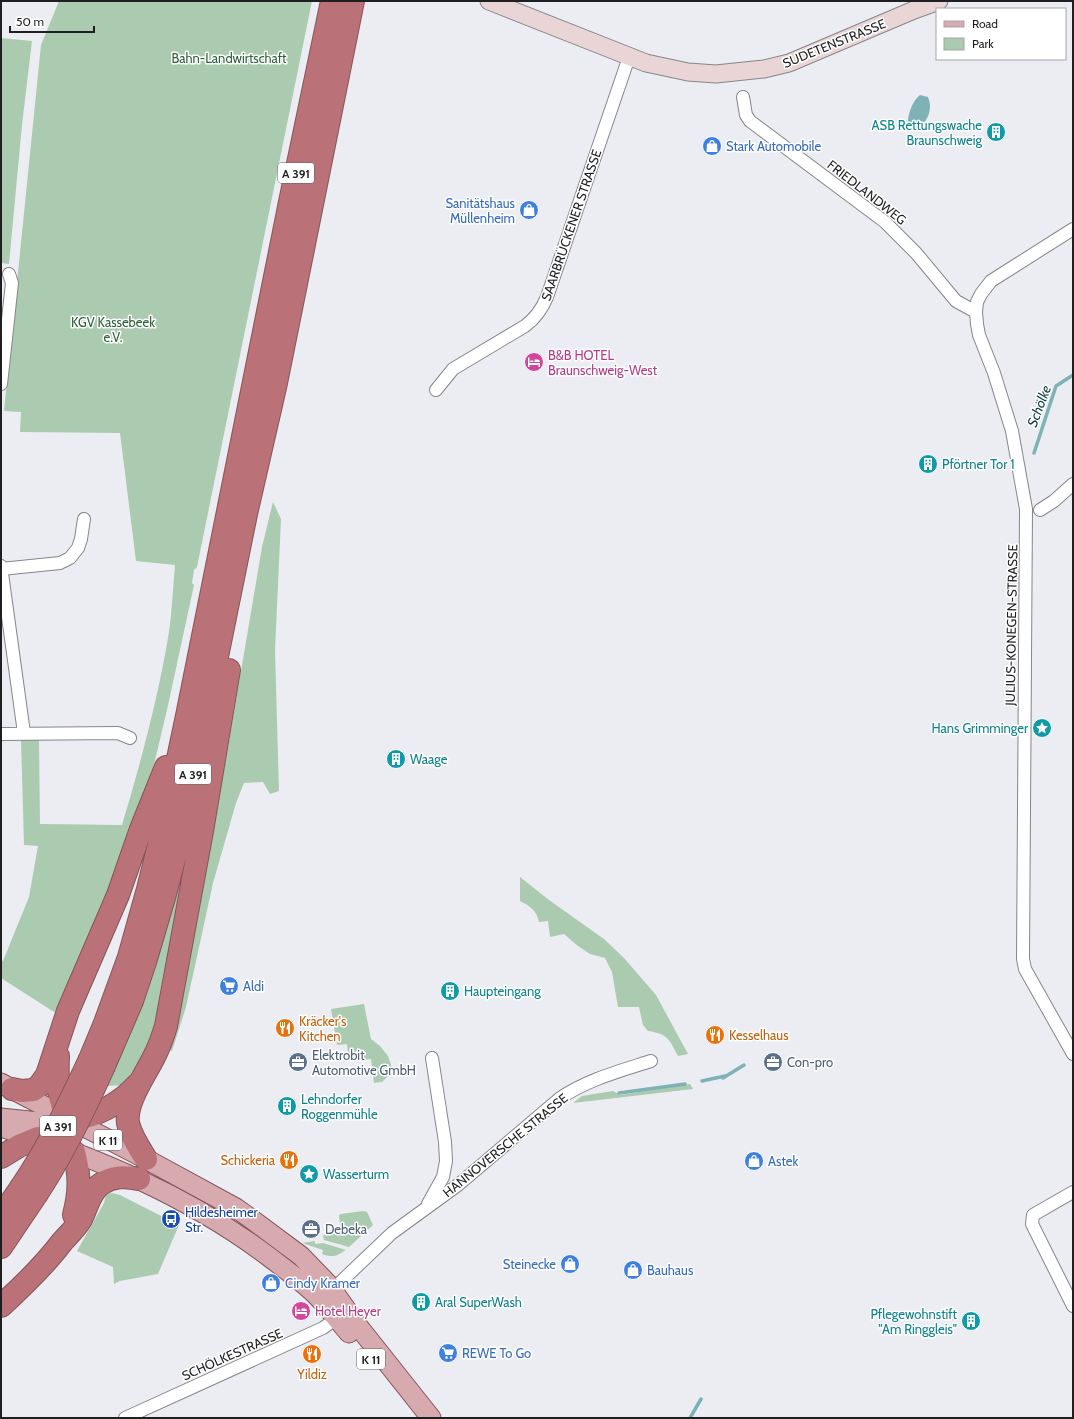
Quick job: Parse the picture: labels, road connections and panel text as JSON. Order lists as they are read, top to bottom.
{
  "streets": {
    "highway": ["A 391"],
    "main road": ["K 11"],
    "street": [
      "SUDETENSTRASSE",
      "FRIEDLANDWEG",
      "SAARBRÜCKENER STRASSE",
      "JULIUS-KONEGEN-STRASSE",
      "HANNOVERSCHE STRASSE",
      "SCHÖLKESTRASSE"
    ]
  },
  "crossings": [
    ["SUDETENSTRASSE", "SAARBRÜCKENER STRASSE"],
    ["FRIEDLANDWEG", "JULIUS-KONEGEN-STRASSE"],
    ["K 11", "HANNOVERSCHE STRASSE"],
    ["K 11", "SCHÖLKESTRASSE"]
  ],
  "water": ["Schölke"],
  "parks": ["Bahn-Landwirtschaft", "KGV Kassebeek e.V."],
  "places": {
    "building": [
      "ASB Rettungswache Braunschweig",
      "Pförtner Tor 1",
      "Waage",
      "Haupteingang",
      "Lehndorfer Roggenmühle",
      "Aral SuperWash",
      "Pflegewohnstift \"Am Ringgleis\""
    ],
    "shop": [
      "Stark Automobile",
      "Sanitätshaus Müllenheim",
      "Astek",
      "Steinecke",
      "Bauhaus",
      "Cindy Kramer"
    ],
    "hotel": ["B&B HOTEL Braunschweig-West", "Hotel Heyer"],
    "place": ["Hans Grimminger", "Wasserturm"],
    "supermarket": ["Aldi", "REWE To Go"],
    "restaurant": [
      "Kräcker's Kitchen",
      "Kesselhaus",
      "Schickeria",
      "Yildiz"
    ],
    "office": ["Elektrobit Automotive GmbH", "Con-pro", "Debeka"],
    "bus stop": ["Hildesheimer Str."]
  },
  "legend": ["Road", "Park"],
  "scale_bar": "50 m"
}
